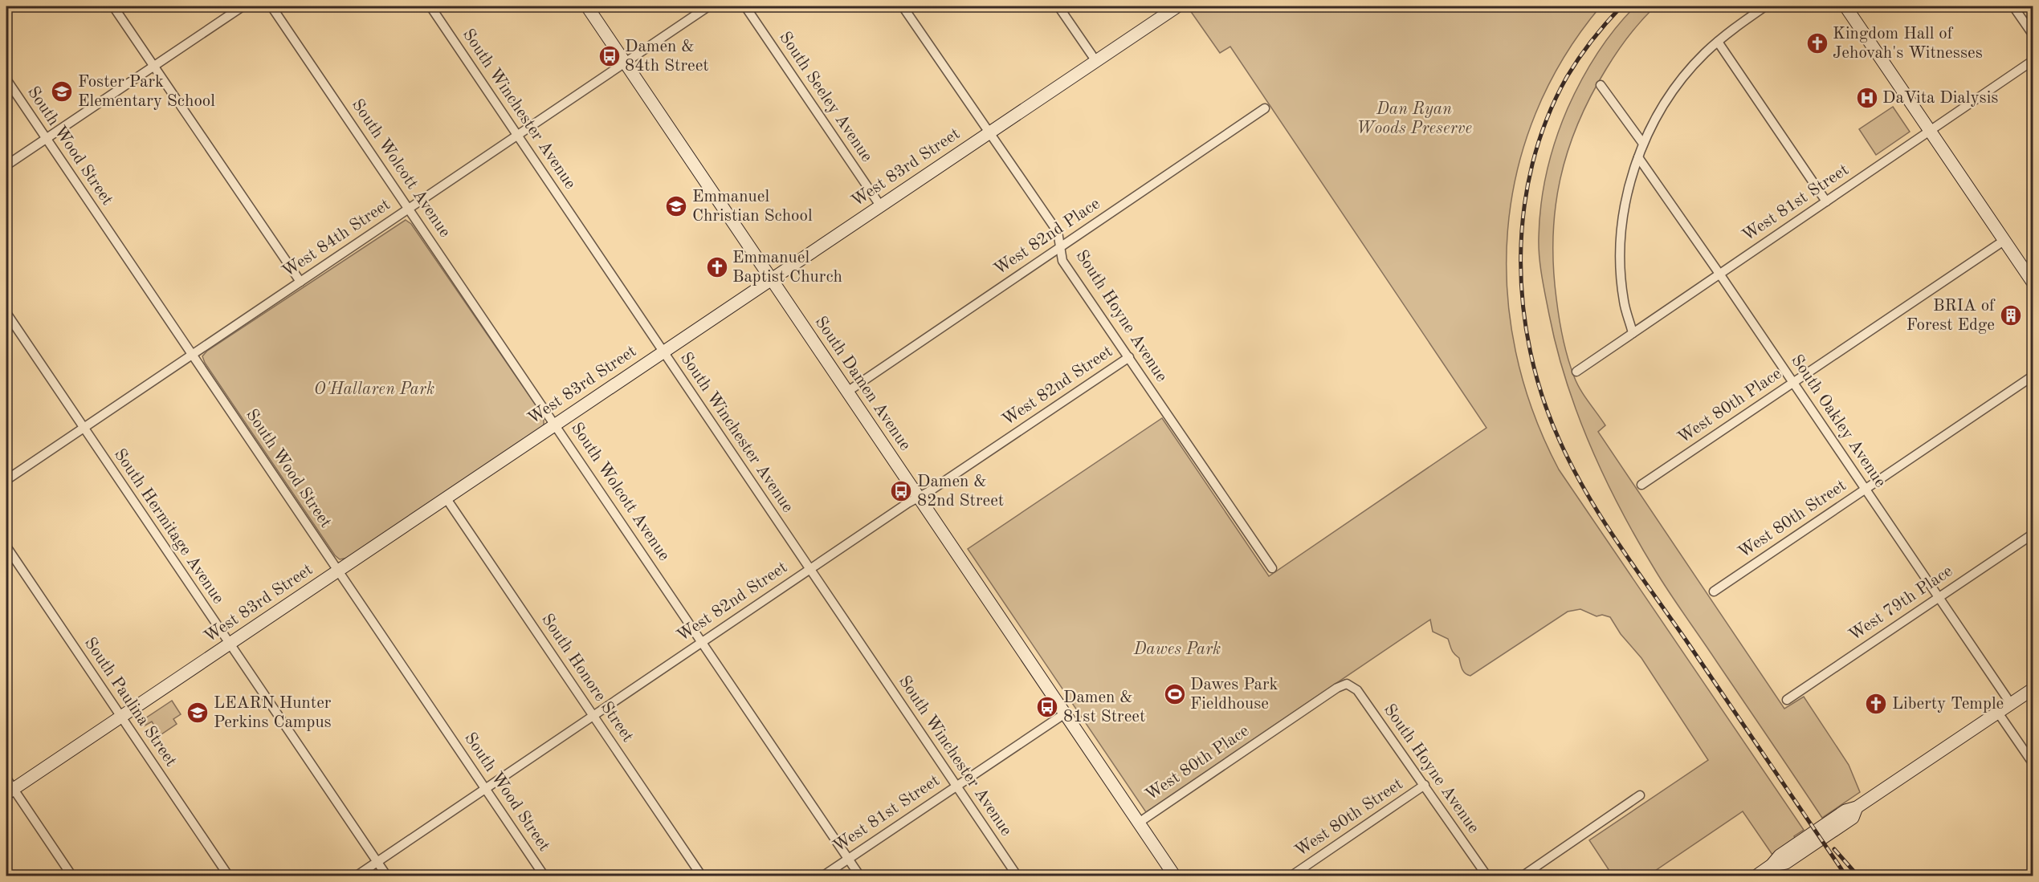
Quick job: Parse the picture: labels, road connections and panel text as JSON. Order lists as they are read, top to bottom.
{
  "streets": {
    "street": [
      "South Seeley Avenue",
      "South Winchester Avenue",
      "South Wood Street",
      "West 83rd Street",
      "South Wolcott Avenue",
      "West 81st Street",
      "West 82nd Place",
      "West 84th Street",
      "South Hoyne Avenue",
      "South Damen Avenue",
      "West 82nd Street",
      "West 80th Place",
      "South Oakley Avenue",
      "West 80th Street",
      "South Hermitage Avenue",
      "West 79th Place",
      "South Honore Street",
      "South Paulina Street"
    ]
  },
  "crossings": [
    ["South Seeley Avenue", "West 83rd Street"],
    ["South Winchester Avenue", "West 83rd Street"],
    ["South Winchester Avenue", "West 81st Street"],
    ["South Winchester Avenue", "West 84th Street"],
    ["South Winchester Avenue", "West 82nd Street"],
    ["South Wood Street", "West 83rd Street"],
    ["South Wood Street", "West 84th Street"],
    ["South Wood Street", "West 82nd Street"],
    ["West 83rd Street", "South Wolcott Avenue"],
    ["West 83rd Street", "South Hoyne Avenue"],
    ["West 83rd Street", "South Damen Avenue"],
    ["West 83rd Street", "South Hermitage Avenue"],
    ["West 83rd Street", "South Honore Street"],
    ["West 83rd Street", "South Paulina Street"],
    ["South Wolcott Avenue", "West 81st Street"],
    ["South Wolcott Avenue", "West 84th Street"],
    ["South Wolcott Avenue", "West 82nd Street"],
    ["West 81st Street", "South Damen Avenue"],
    ["West 81st Street", "South Oakley Avenue"],
    ["West 82nd Place", "South Hoyne Avenue"],
    ["West 82nd Place", "South Damen Avenue"],
    ["West 84th Street", "South Damen Avenue"],
    ["West 84th Street", "South Hermitage Avenue"],
    ["South Hoyne Avenue", "West 82nd Street"],
    ["South Hoyne Avenue", "West 80th Place"],
    ["South Hoyne Avenue", "West 80th Street"],
    ["South Damen Avenue", "West 82nd Street"],
    ["South Damen Avenue", "West 80th Place"],
    ["West 82nd Street", "South Hermitage Avenue"],
    ["West 82nd Street", "South Honore Street"],
    ["West 80th Place", "South Oakley Avenue"],
    ["South Oakley Avenue", "West 80th Street"],
    ["South Oakley Avenue", "West 79th Place"]
  ],
  "parks": ["Dan Ryan Woods Preserve", "O'Hallaren Park", "Dawes Park"],
  "places": {
    "church": ["Kingdom Hall of Jehovah's Witnesses", "Emmanuel Baptist Church", "Liberty Temple"],
    "bus stop": ["Damen & 84th Street", "Damen & 82nd Street", "Damen & 81st Street"],
    "school or university": ["Foster Park Elementary School", "Emmanuel Christian School", "LEARN Hunter Perkins Campus"],
    "hospital": ["DaVita Dialysis"],
    "building": ["BRIA of Forest Edge"],
    "sports": ["Dawes Park Fieldhouse"]
  }
}
